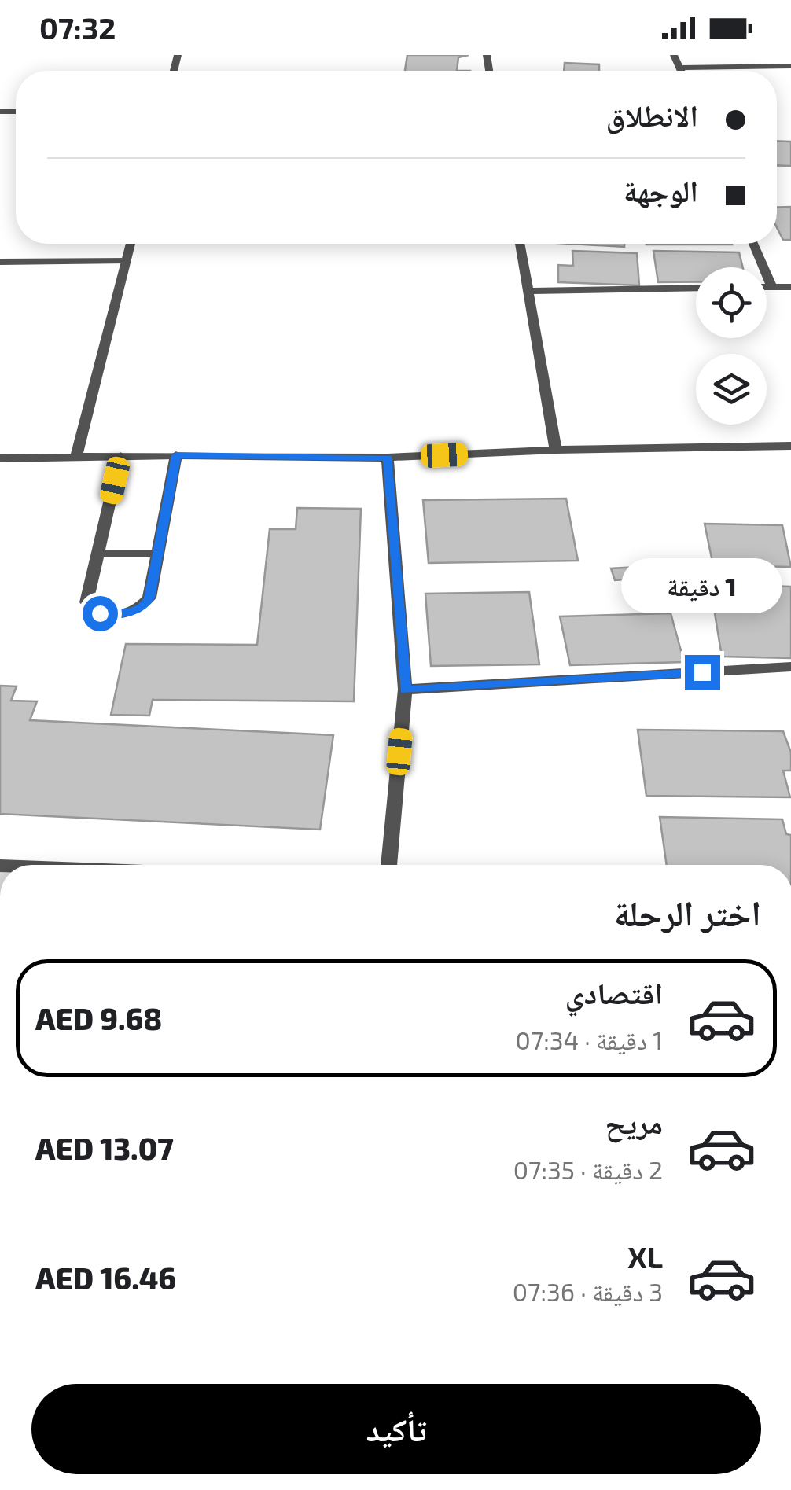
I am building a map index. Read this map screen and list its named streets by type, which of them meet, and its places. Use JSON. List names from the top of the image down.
{
  "page": {
    "status": "07:32",
    "banner": ["الانطلاق", "الوجهة"],
    "bubble": "1 دقيقة",
    "heading": "اختر الرحلة",
    "list": [
      {
        "name": "اقتصادي",
        "note": "1 دقيقة · 07:34",
        "value": "AED 9.68"
      },
      {
        "name": "مريح",
        "note": "2 دقيقة · 07:35",
        "value": "AED 13.07"
      },
      {
        "name": "XL",
        "note": "3 دقيقة · 07:36",
        "value": "AED 16.46"
      }
    ],
    "buttons": "تأكيد"
  }
}
